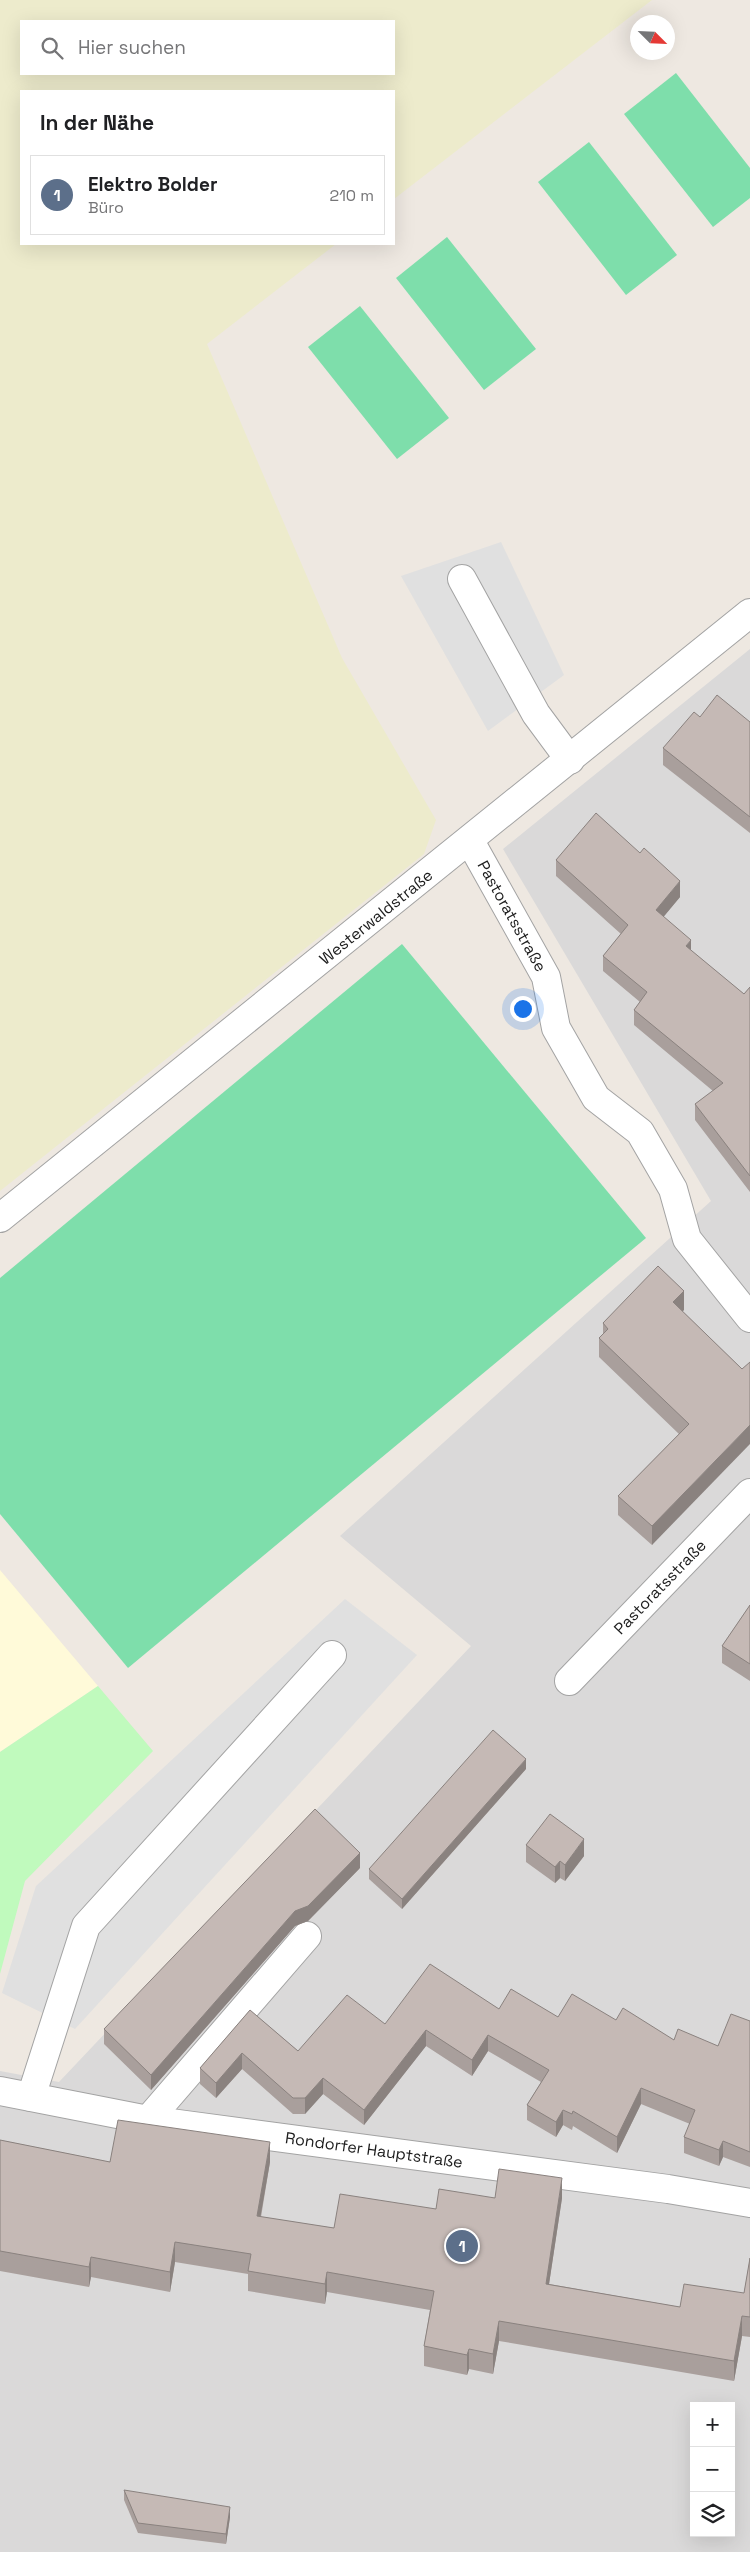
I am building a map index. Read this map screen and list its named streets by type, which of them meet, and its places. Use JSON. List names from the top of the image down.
{
  "streets": {
    "street": ["Pastoratsstraße", "Westerwaldstraße", "Rondorfer Hauptstraße"]
  },
  "crossings": [
    ["Pastoratsstraße", "Westerwaldstraße"]
  ],
  "north": "bottom right",
  "page": {
    "search": "Hier suchen",
    "heading": "In der Nähe",
    "list": [
      {
        "mark": "1",
        "name": "Elektro Bolder",
        "note": "Büro",
        "value": "210 m"
      }
    ],
    "pins": "1",
    "map_buttons": ["+", "−"]
  }
}
